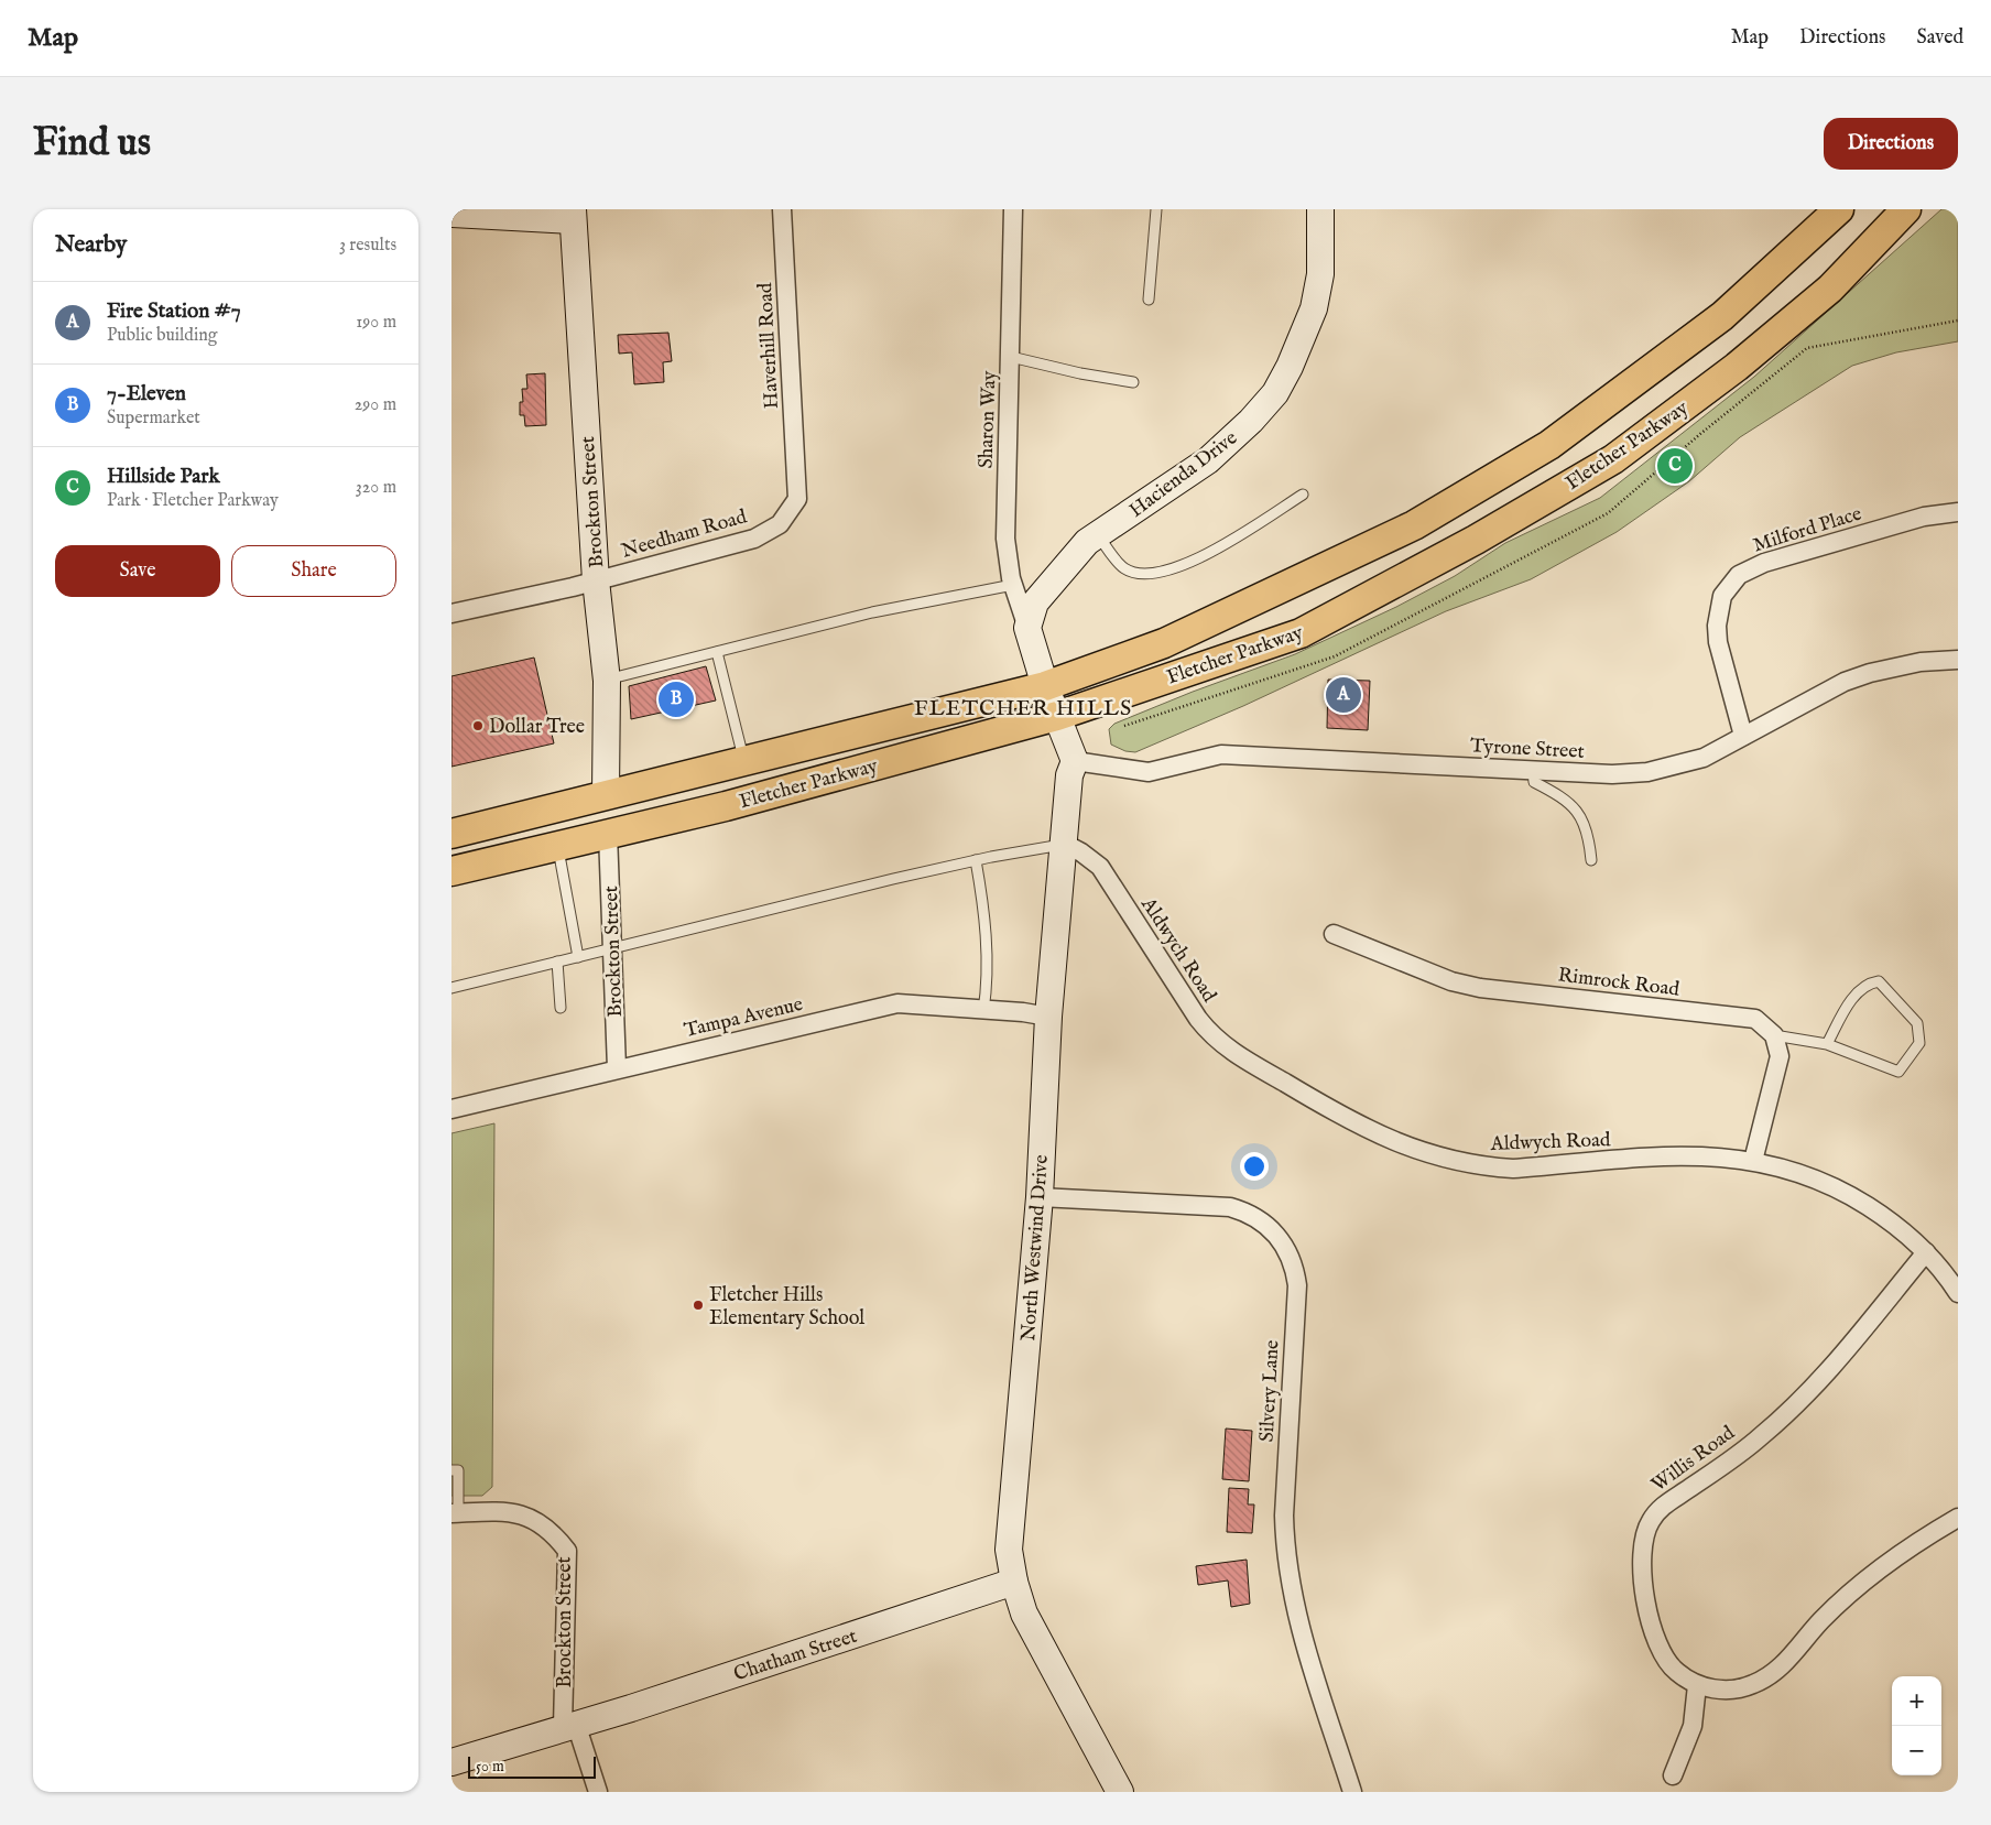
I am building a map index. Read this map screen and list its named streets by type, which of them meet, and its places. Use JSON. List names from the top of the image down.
{
  "streets": {
    "main road": ["Fletcher Parkway"],
    "street": [
      "Haverhill Road",
      "Sharon Way",
      "Hacienda Drive",
      "Brockton Street",
      "Milford Place",
      "Needham Road",
      "Tyrone Street",
      "Aldwych Road",
      "Rimrock Road",
      "Tampa Avenue",
      "North Westwind Drive",
      "Silvery Lane",
      "Willis Road",
      "Chatham Street"
    ]
  },
  "crossings": [
    ["Haverhill Road", "Needham Road"],
    ["Sharon Way", "Hacienda Drive"],
    ["Fletcher Parkway", "Brockton Street"],
    ["Brockton Street", "Needham Road"],
    ["Brockton Street", "Tampa Avenue"],
    ["Brockton Street", "Chatham Street"],
    ["Milford Place", "Tyrone Street"],
    ["Tyrone Street", "North Westwind Drive"],
    ["Aldwych Road", "North Westwind Drive"],
    ["Aldwych Road", "Willis Road"],
    ["Tampa Avenue", "North Westwind Drive"],
    ["North Westwind Drive", "Silvery Lane"],
    ["North Westwind Drive", "Chatham Street"]
  ],
  "districts": ["FLETCHER HILLS"],
  "places": ["Dollar Tree", "Fletcher Hills Elementary School"],
  "scale_bar": "50 m",
  "page": {
    "header": "Map",
    "nav": ["Map", "Directions", "Saved"],
    "buttons": [
      "Directions",
      ["Save", "Share"]
    ],
    "title": "Find us",
    "heading": ["Nearby", "3 results"],
    "list": [
      {
        "mark": "A",
        "name": "Fire Station #7",
        "note": "Public building",
        "value": "190 m"
      },
      {
        "mark": "B",
        "name": "7-Eleven",
        "note": "Supermarket",
        "value": "290 m"
      },
      {
        "mark": "C",
        "name": "Hillside Park",
        "note": "Park · Fletcher Parkway",
        "value": "320 m"
      }
    ],
    "pins": ["C", "A", "B"],
    "map_buttons": ["+", "−"],
    "scale": "50 m"
  }
}
